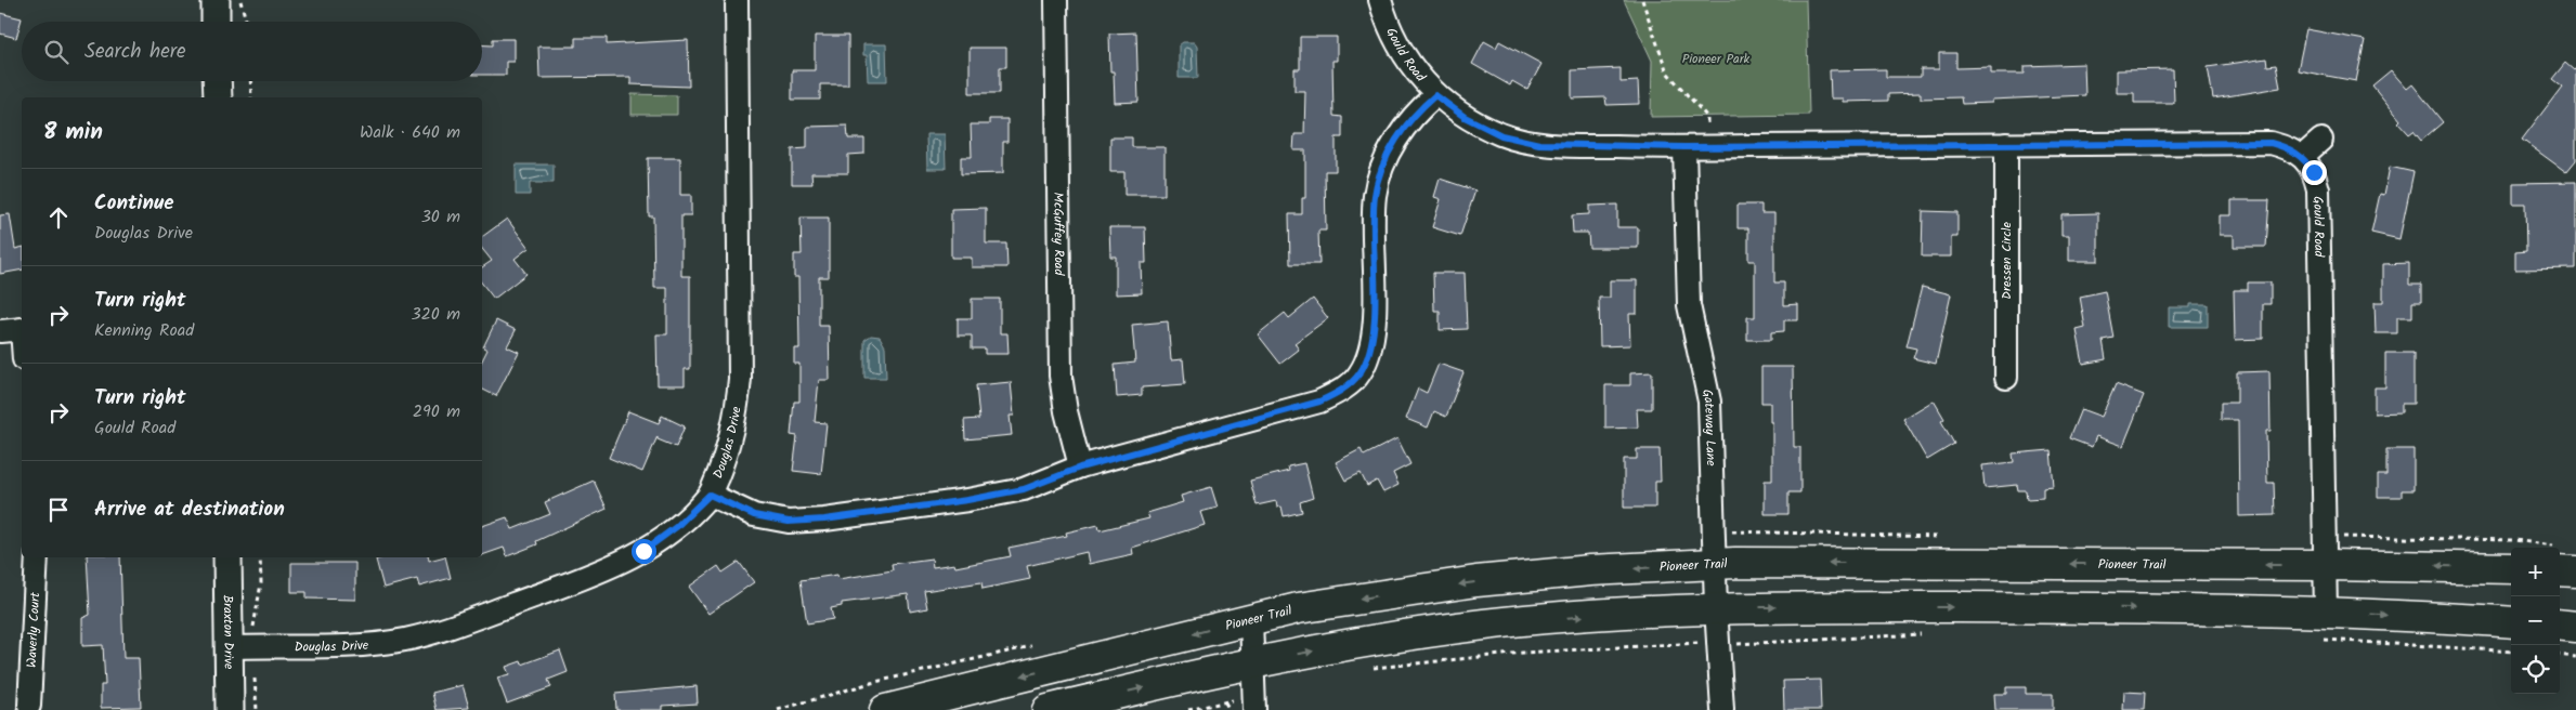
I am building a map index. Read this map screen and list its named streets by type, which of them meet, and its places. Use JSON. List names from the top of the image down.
{
  "streets": {
    "main road": ["Pioneer Trail"],
    "street": [
      "Gould Road",
      "McGuffey Road",
      "Dressen Circle",
      "Gateway Lane",
      "Douglas Drive",
      "Waverly Court",
      "Braxton Drive"
    ]
  },
  "crossings": [
    ["Gould Road", "Dressen Circle"],
    ["Gould Road", "Gateway Lane"],
    ["Gould Road", "Pioneer Trail"],
    ["Gateway Lane", "Pioneer Trail"],
    ["Douglas Drive", "Braxton Drive"]
  ],
  "parks": ["Pioneer Park"],
  "page": {
    "search": "Search here",
    "heading": ["8 min", "Walk · 640 m"],
    "list": [
      ["Continue", "Douglas Drive", "30 m"],
      ["Turn right", "Kenning Road", "320 m"],
      ["Turn right", "Gould Road", "290 m"],
      "Arrive at destination"
    ],
    "map_buttons": ["+", "−"]
  }
}
